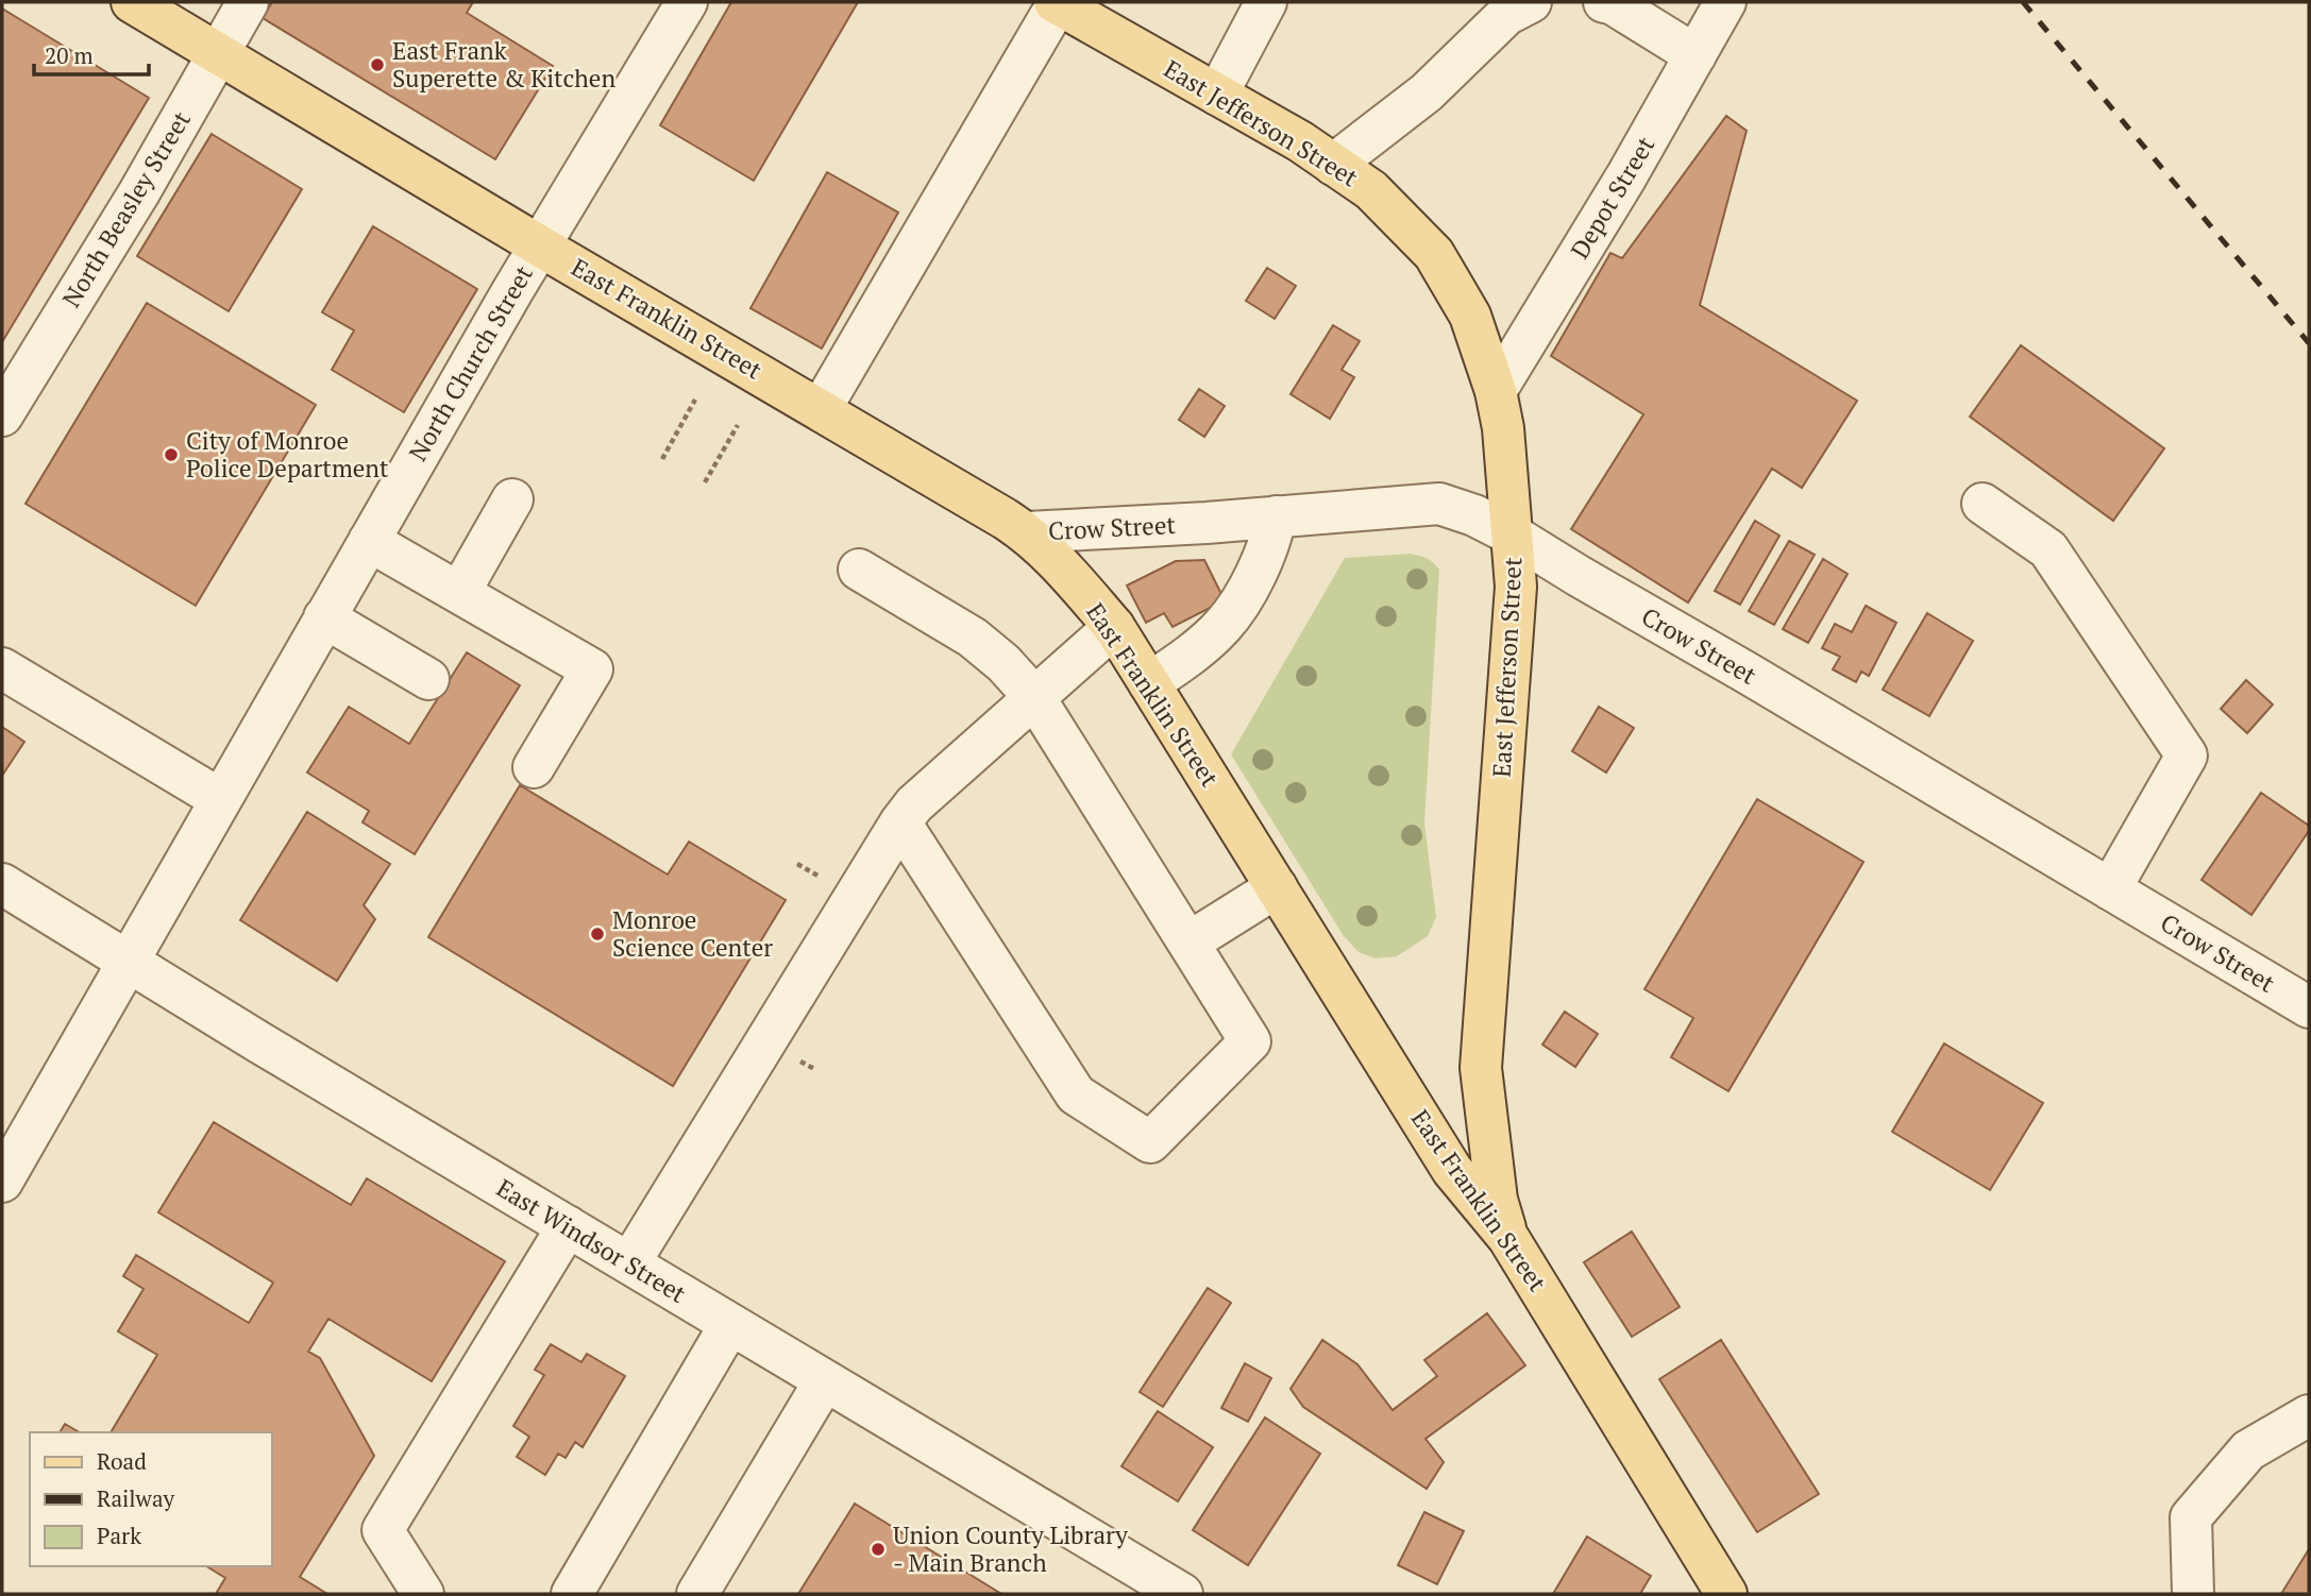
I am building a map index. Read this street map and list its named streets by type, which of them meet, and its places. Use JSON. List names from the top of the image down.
{
  "streets": {
    "main road": ["East Jefferson Street", "East Franklin Street"],
    "street": [
      "Depot Street",
      "North Beasley Street",
      "North Church Street",
      "Crow Street",
      "East Windsor Street"
    ]
  },
  "crossings": [
    ["East Jefferson Street", "Depot Street"],
    ["East Jefferson Street", "East Franklin Street"],
    ["East Jefferson Street", "Crow Street"],
    ["North Beasley Street", "East Franklin Street"],
    ["East Franklin Street", "North Church Street"],
    ["East Franklin Street", "Crow Street"],
    ["North Church Street", "East Windsor Street"]
  ],
  "places": [
    "East Frank Superette & Kitchen",
    "City of Monroe Police Department",
    "Monroe Science Center",
    "Union County Library - Main Branch"
  ],
  "legend": ["Road", "Railway", "Park"],
  "scale_bar": "20 m"
}
